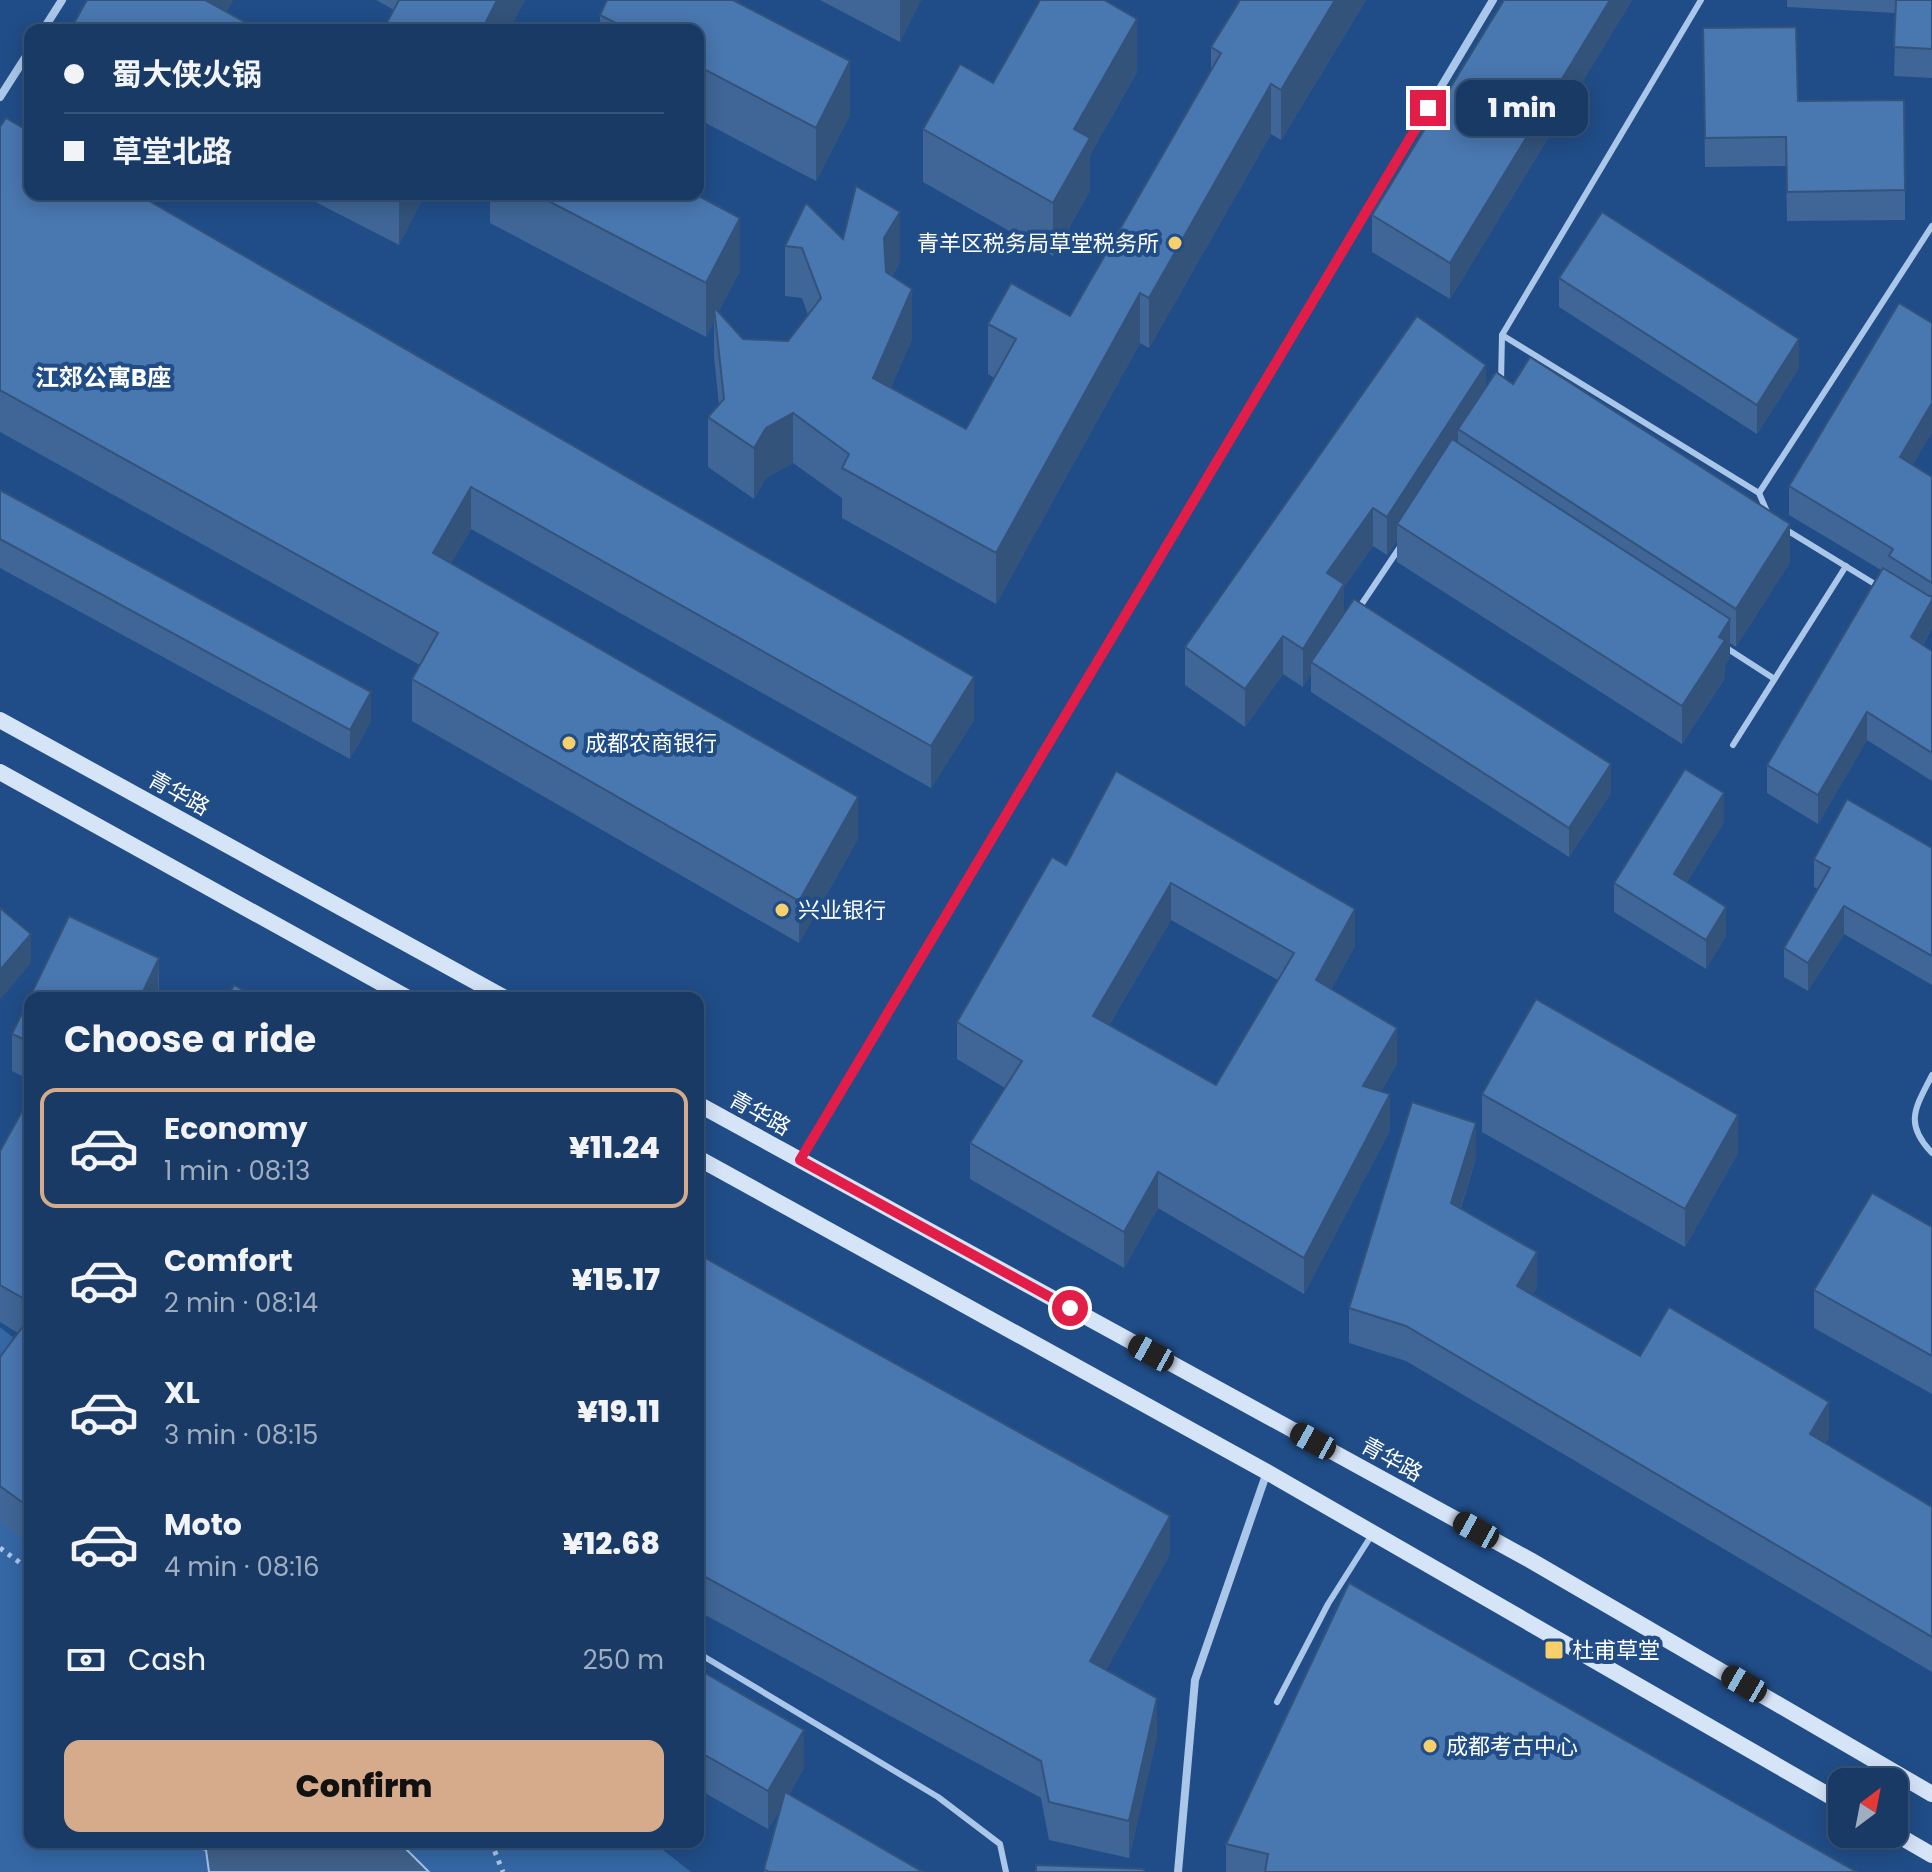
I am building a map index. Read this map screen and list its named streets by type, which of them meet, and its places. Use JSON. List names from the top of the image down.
{
  "streets": {
    "main road": ["青华路"]
  },
  "districts": ["江郊公寓B座"],
  "places": {
    "other": [
      "青羊区税务局草堂税务所",
      "成都农商银行",
      "兴业银行",
      "成都考古中心"
    ],
    "transit": ["杜甫草堂"]
  },
  "north": "top right",
  "page": {
    "banner": ["蜀大侠火锅", "草堂北路"],
    "bubble": "1 min",
    "heading": "Choose a ride",
    "list": [
      {
        "name": "Economy",
        "note": "1 min · 08:13",
        "value": "¥11.24"
      },
      {
        "name": "Comfort",
        "note": "2 min · 08:14",
        "value": "¥15.17"
      },
      {
        "name": "XL",
        "note": "3 min · 08:15",
        "value": "¥19.11"
      },
      {
        "name": "Moto",
        "note": "4 min · 08:16",
        "value": "¥12.68"
      }
    ],
    "pay": ["Cash", "250 m"],
    "buttons": "Confirm"
  }
}
